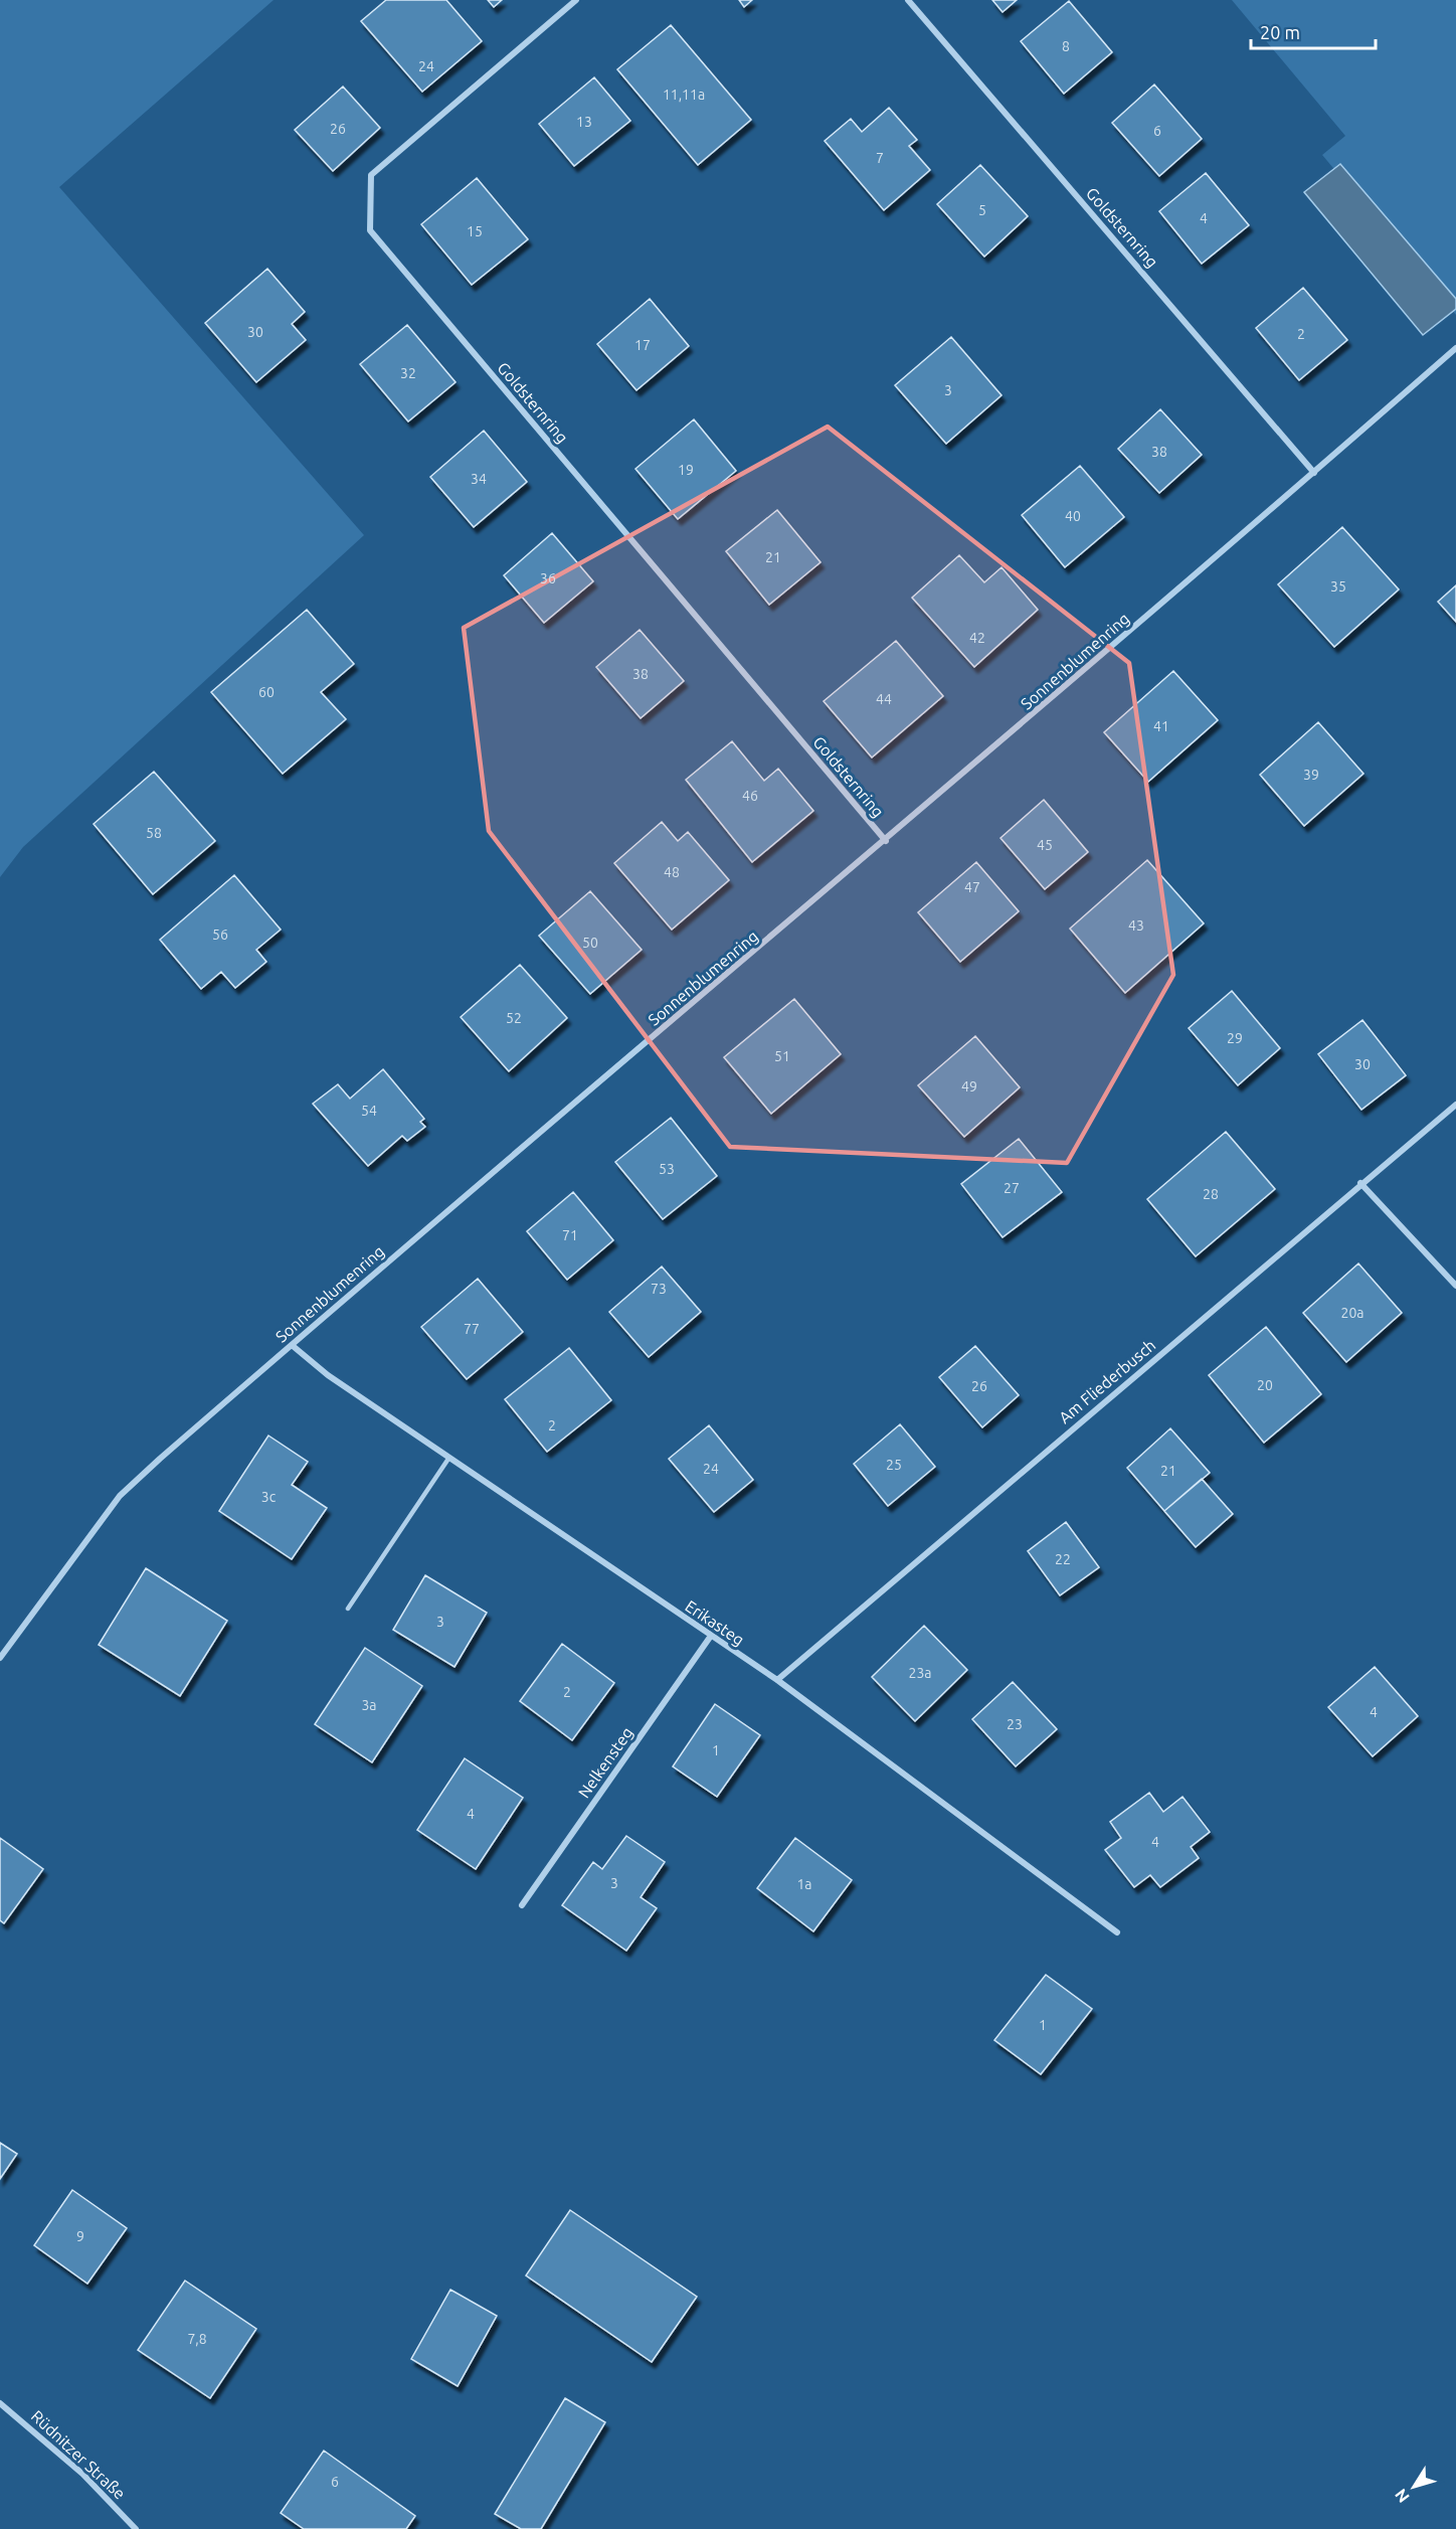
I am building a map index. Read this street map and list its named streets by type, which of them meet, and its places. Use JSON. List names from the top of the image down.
{
  "streets": {
    "street": [
      "Goldsternring",
      "Sonnenblumenring",
      "Am Fliederbusch",
      "Erikasteg",
      "Nelkensteg",
      "Rüdnitzer Straße"
    ]
  },
  "crossings": [
    ["Goldsternring", "Sonnenblumenring"],
    ["Sonnenblumenring", "Erikasteg"],
    ["Am Fliederbusch", "Erikasteg"],
    ["Erikasteg", "Nelkensteg"]
  ],
  "house_numbers": [
    "8",
    "24",
    "11,11a",
    "13",
    "26",
    "6",
    "7",
    "5",
    "4",
    "15",
    "30",
    "2",
    "17",
    "32",
    "3",
    "38",
    "19",
    "34",
    "40",
    "21",
    "36",
    "35",
    "42",
    "38",
    "60",
    "44",
    "41",
    "39",
    "46",
    "58",
    "45",
    "48",
    "47",
    "43",
    "56",
    "50",
    "52",
    "29",
    "51",
    "30",
    "49",
    "54",
    "53",
    "27",
    "28",
    "71",
    "73",
    "20a",
    "77",
    "20",
    "26",
    "2",
    "25",
    "24",
    "21",
    "3c",
    "22",
    "3",
    "23a",
    "2",
    "3a",
    "4",
    "23",
    "1",
    "4",
    "4",
    "3",
    "1a",
    "1",
    "9",
    "7,8",
    "6"
  ],
  "scale_bar": "20 m",
  "north": "bottom left"
}
